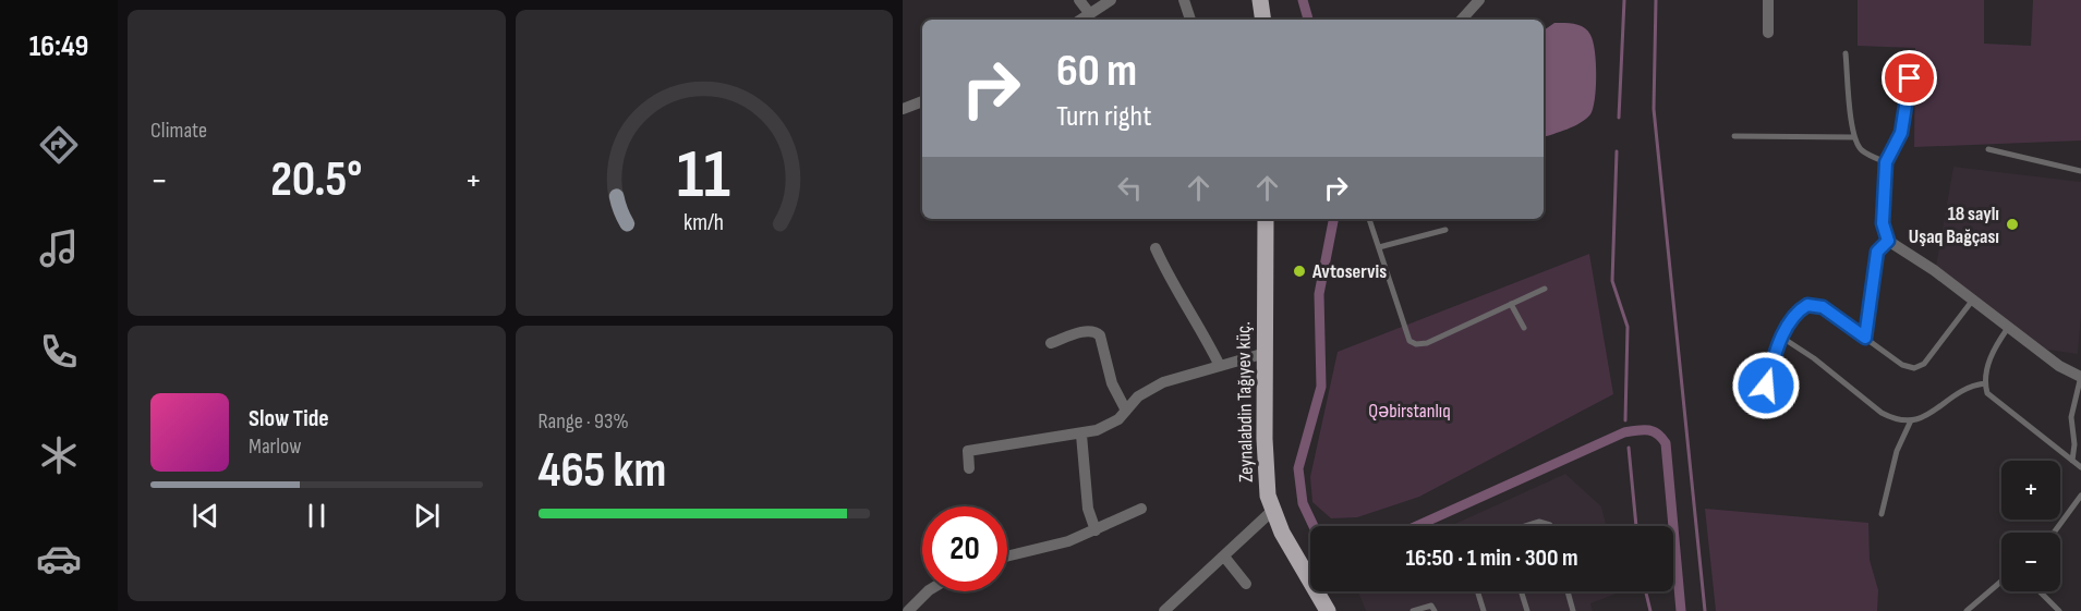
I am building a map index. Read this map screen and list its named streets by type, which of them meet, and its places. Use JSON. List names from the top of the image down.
{
  "streets": {
    "main road": ["Zeynalabdin Tağıyev küç."]
  },
  "parks": ["Qəbirstanlıq"],
  "places": ["18 saylı Uşaq Bağçası", "Avtoservis"],
  "page": {
    "tabs": "16:49",
    "tile": [
      "Climate",
      ["Range · 93%", "465 km"]
    ],
    "turn": ["60 m", "Turn right"],
    "heat": ["−", "20.5°", "+"],
    "song": ["Slow Tide", "Marlow"],
    "map_buttons": ["+", "−"],
    "limit": "20",
    "trip": "16:50 · 1 min · 300 m",
    "gauge": ["11", "km/h"]
  }
}
